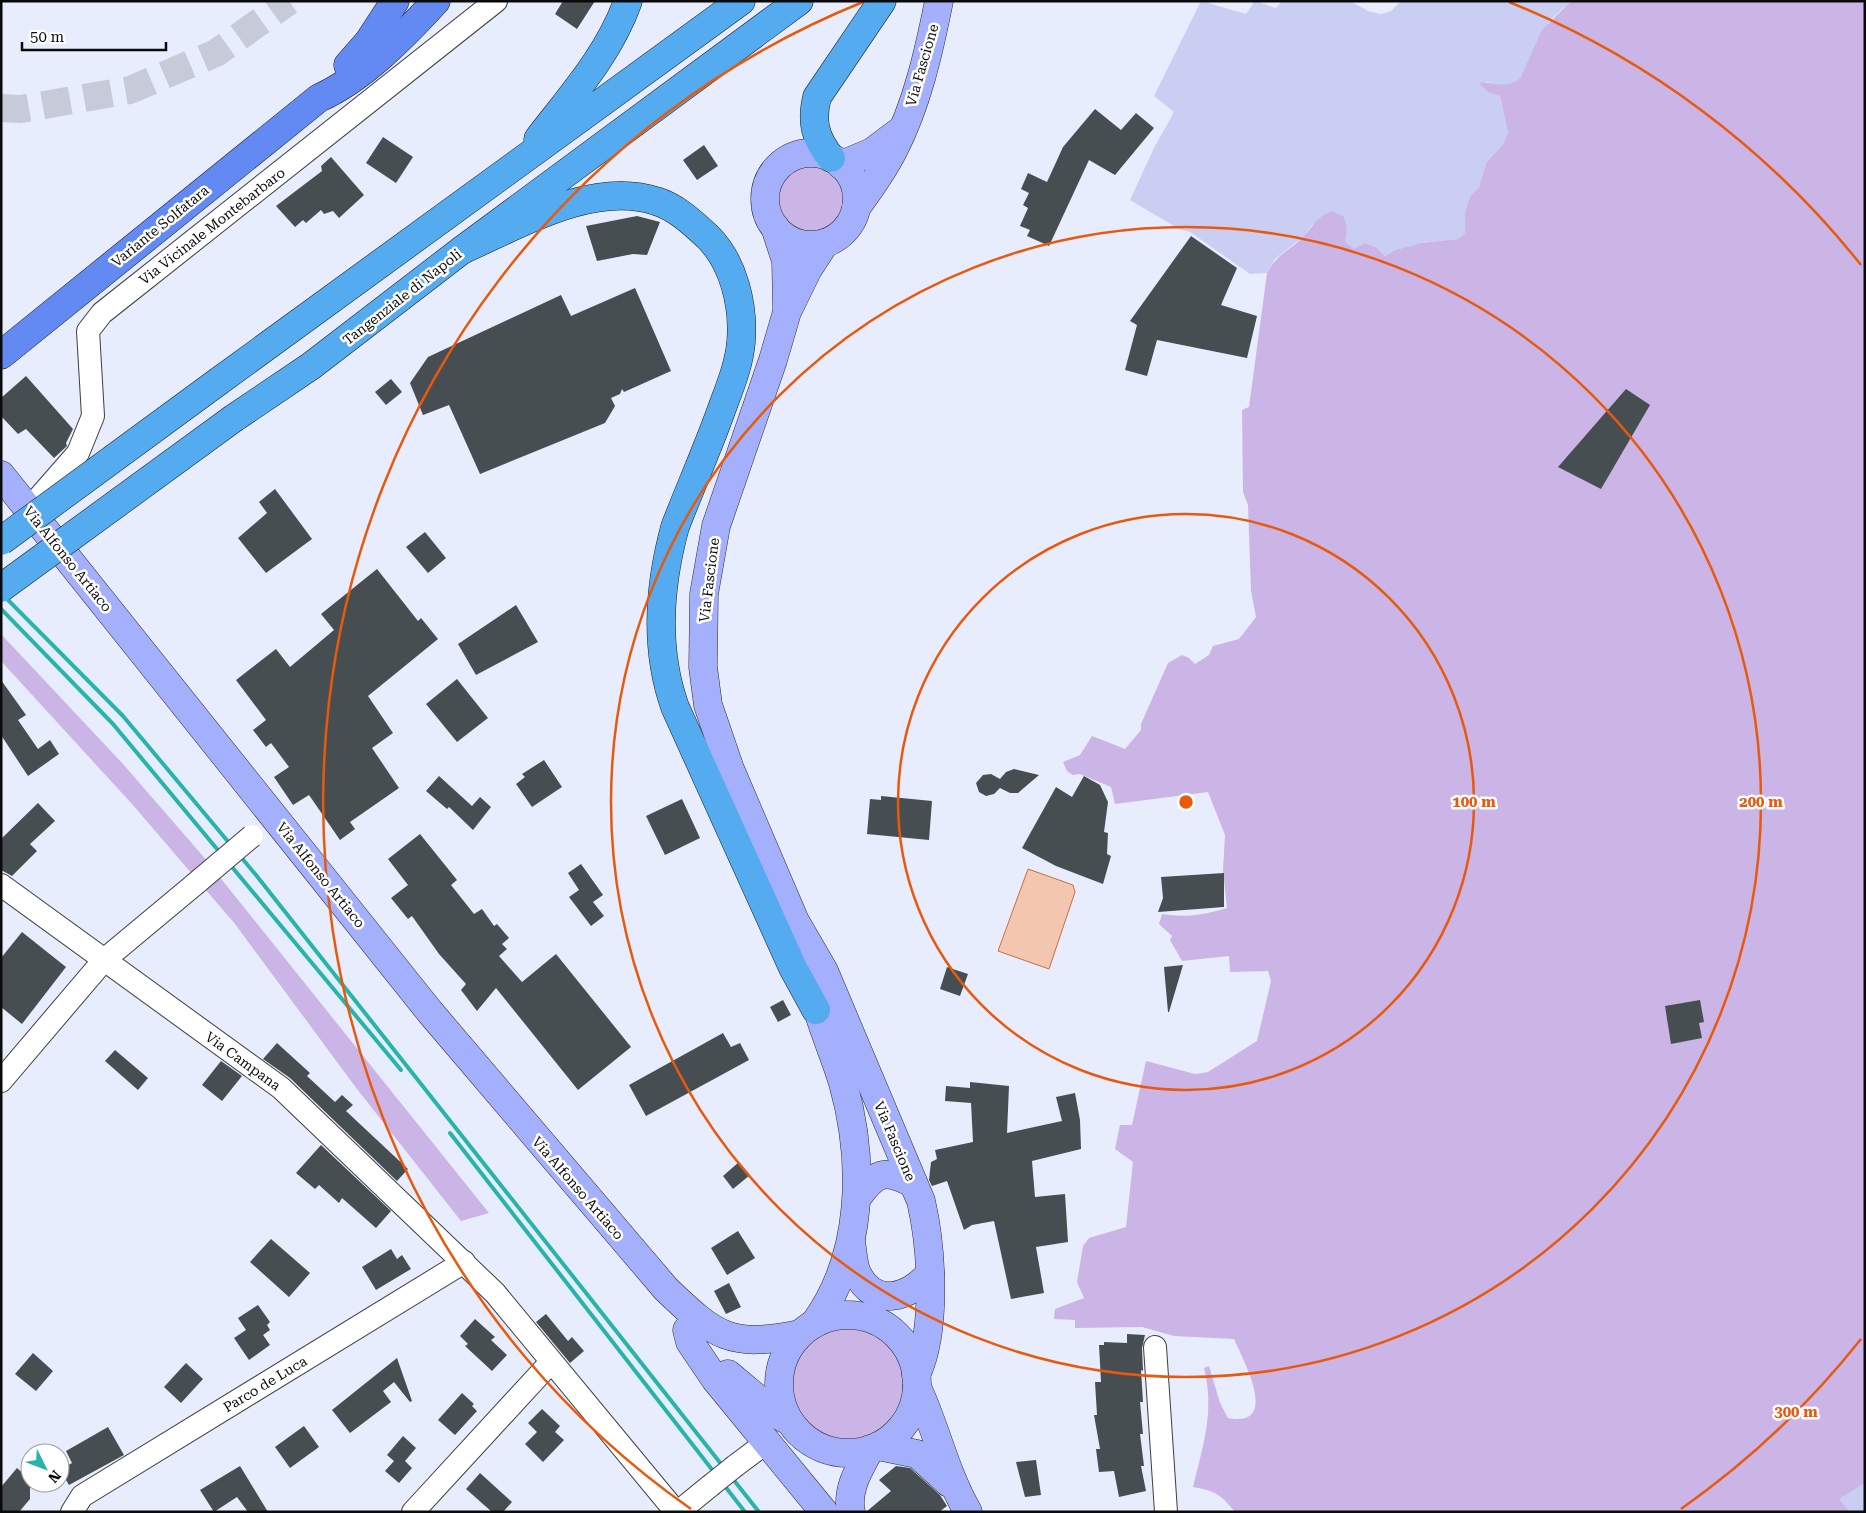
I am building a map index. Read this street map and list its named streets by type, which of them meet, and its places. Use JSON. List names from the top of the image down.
{
  "streets": {
    "highway": ["Tangenziale di Napoli"],
    "main road": ["Via Fascione", "Variante Solfatara", "Via Alfonso Artiaco"],
    "street": ["Via Vicinale Montebarbaro", "Via Campana", "Parco de Luca"]
  },
  "crossings": [
    ["Via Vicinale Montebarbaro", "Via Alfonso Artiaco"],
    ["Via Campana", "Parco de Luca"]
  ],
  "scale_bar": "50 m",
  "north": "bottom right",
  "rings": ["100 m", "200 m", "300 m"]
}
